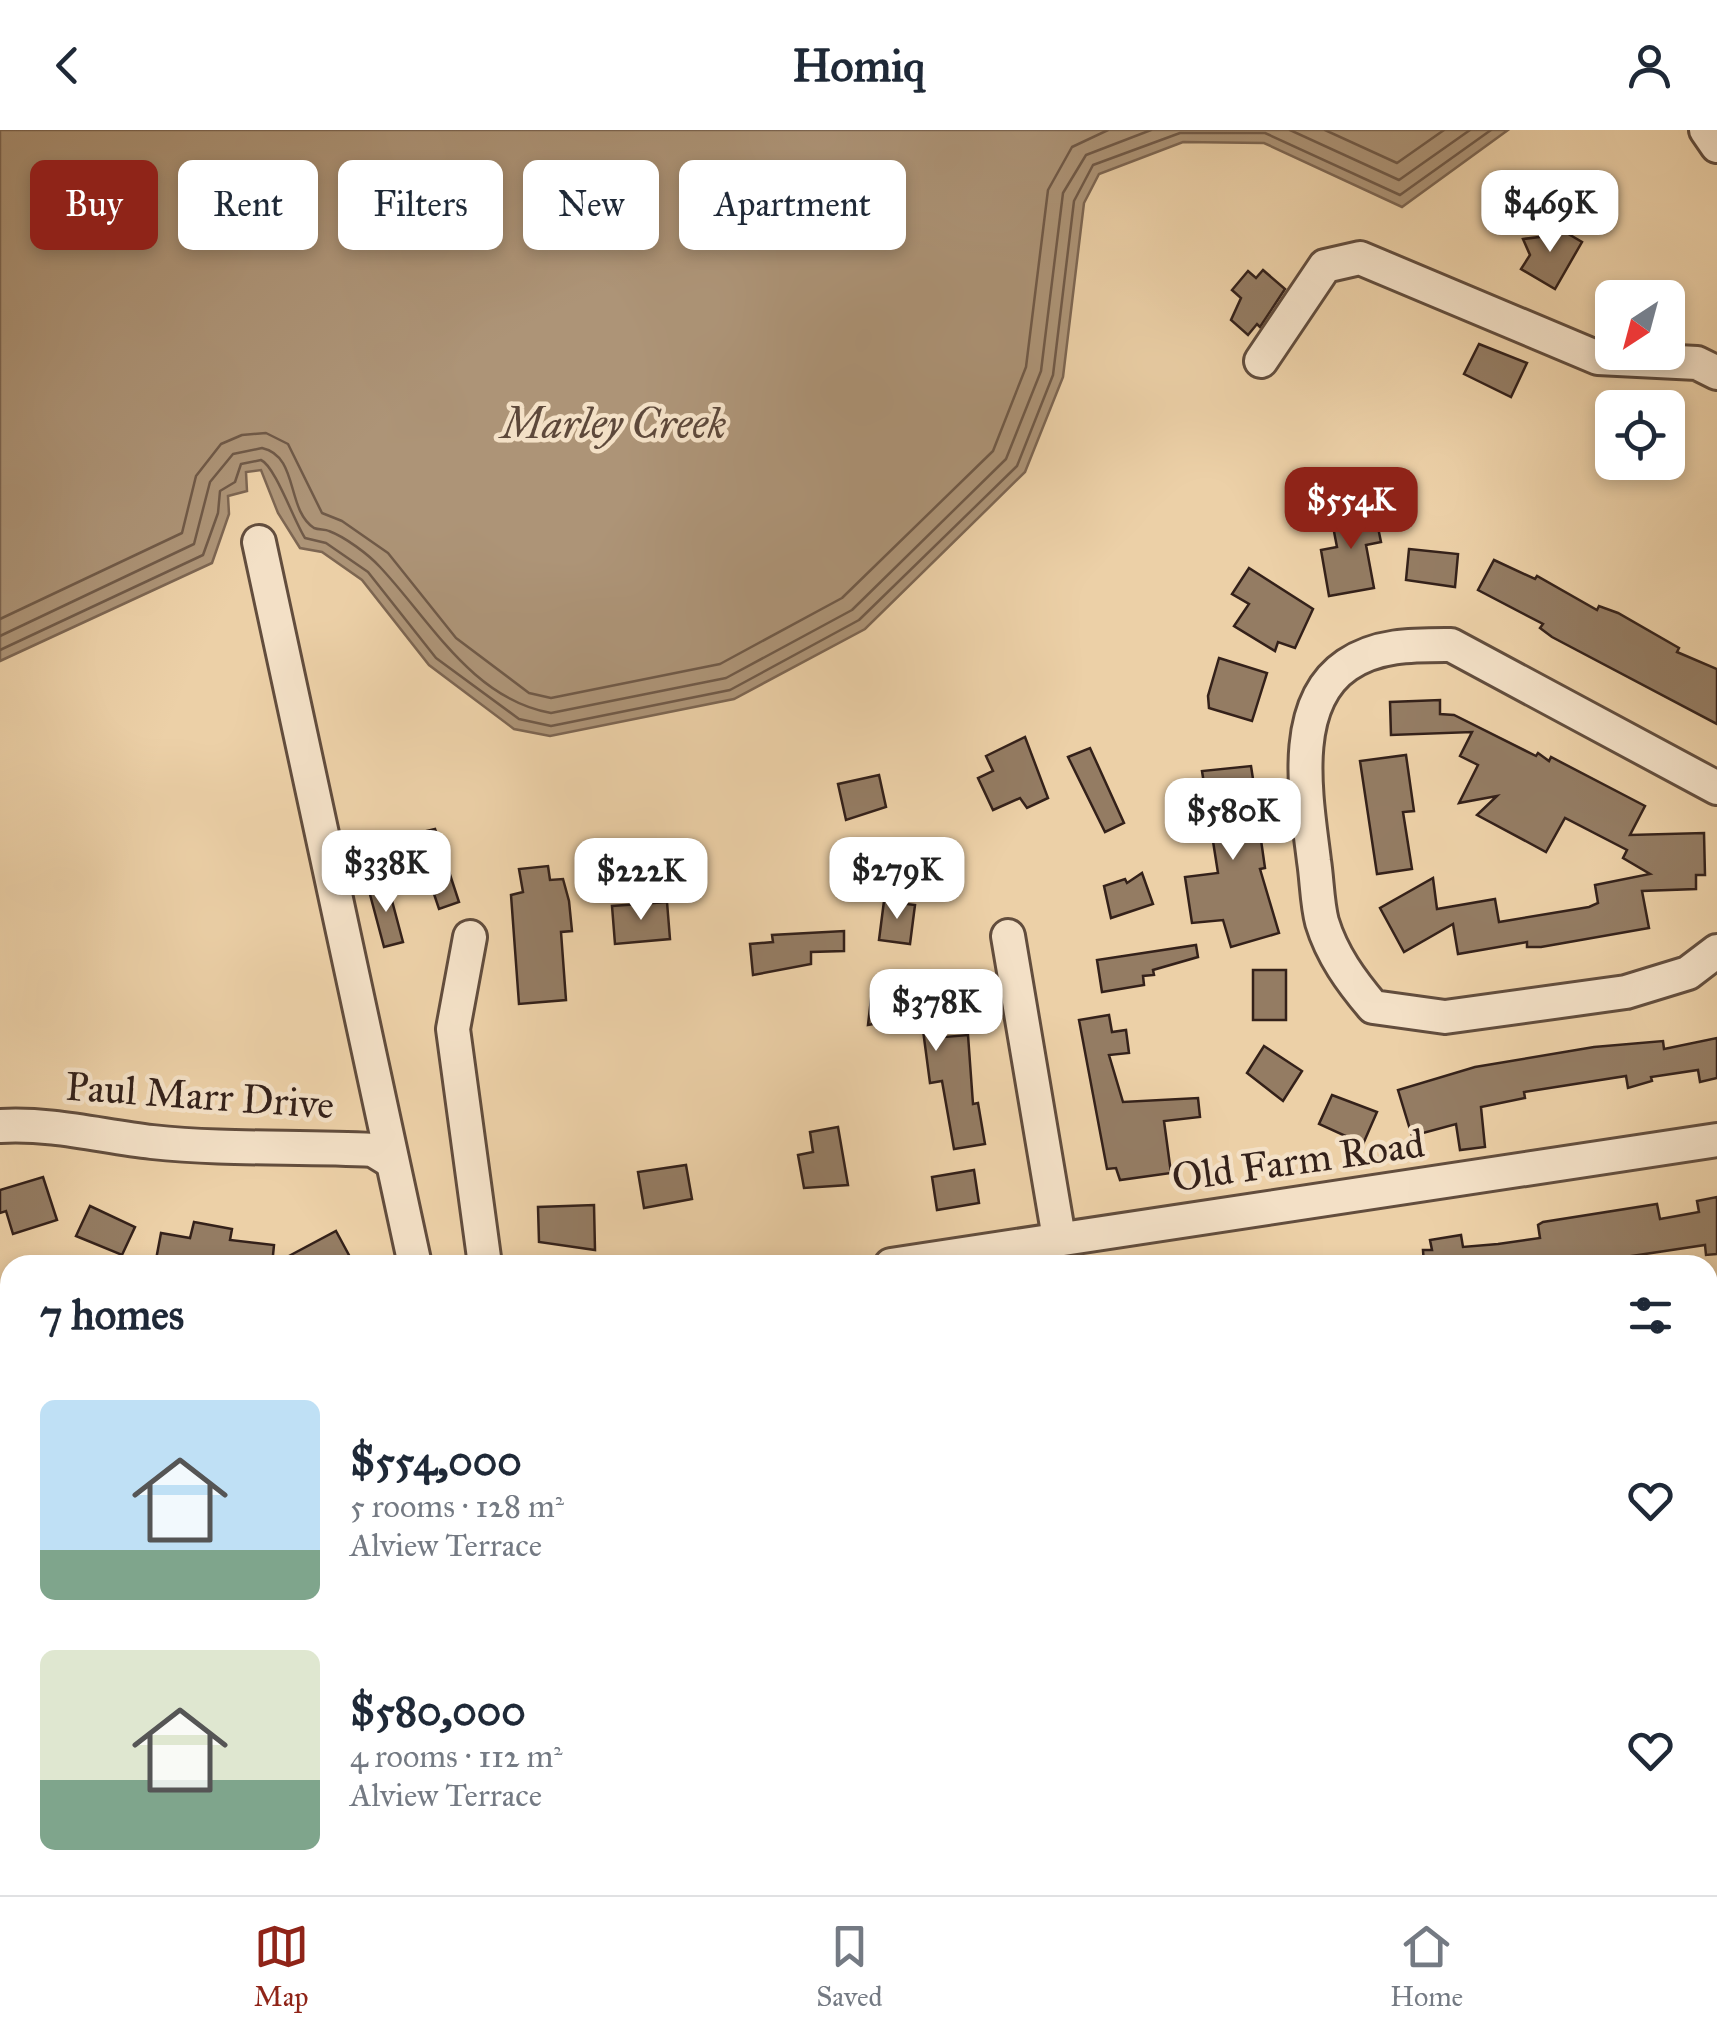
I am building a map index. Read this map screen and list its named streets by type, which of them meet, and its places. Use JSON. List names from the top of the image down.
{
  "streets": {
    "street": ["Paul Marr Drive", "Old Farm Road"]
  },
  "water": ["Marley Creek"],
  "north": "bottom left",
  "page": {
    "header": "Homiq",
    "chip": [
      "Buy",
      "Rent",
      "Filters",
      "New",
      "Apartment"
    ],
    "price": [
      "$469K",
      "$554K",
      "$580K",
      "$338K",
      "$279K",
      "$222K",
      "$378K"
    ],
    "heading": "7 homes",
    "list": [
      {
        "name": "$554,000",
        "note": "5 rooms · 128 m² · Alview Terrace"
      },
      {
        "name": "$580,000",
        "note": "4 rooms · 112 m² · Alview Terrace"
      }
    ],
    "tabs": ["Map", "Saved", "Home"]
  }
}
